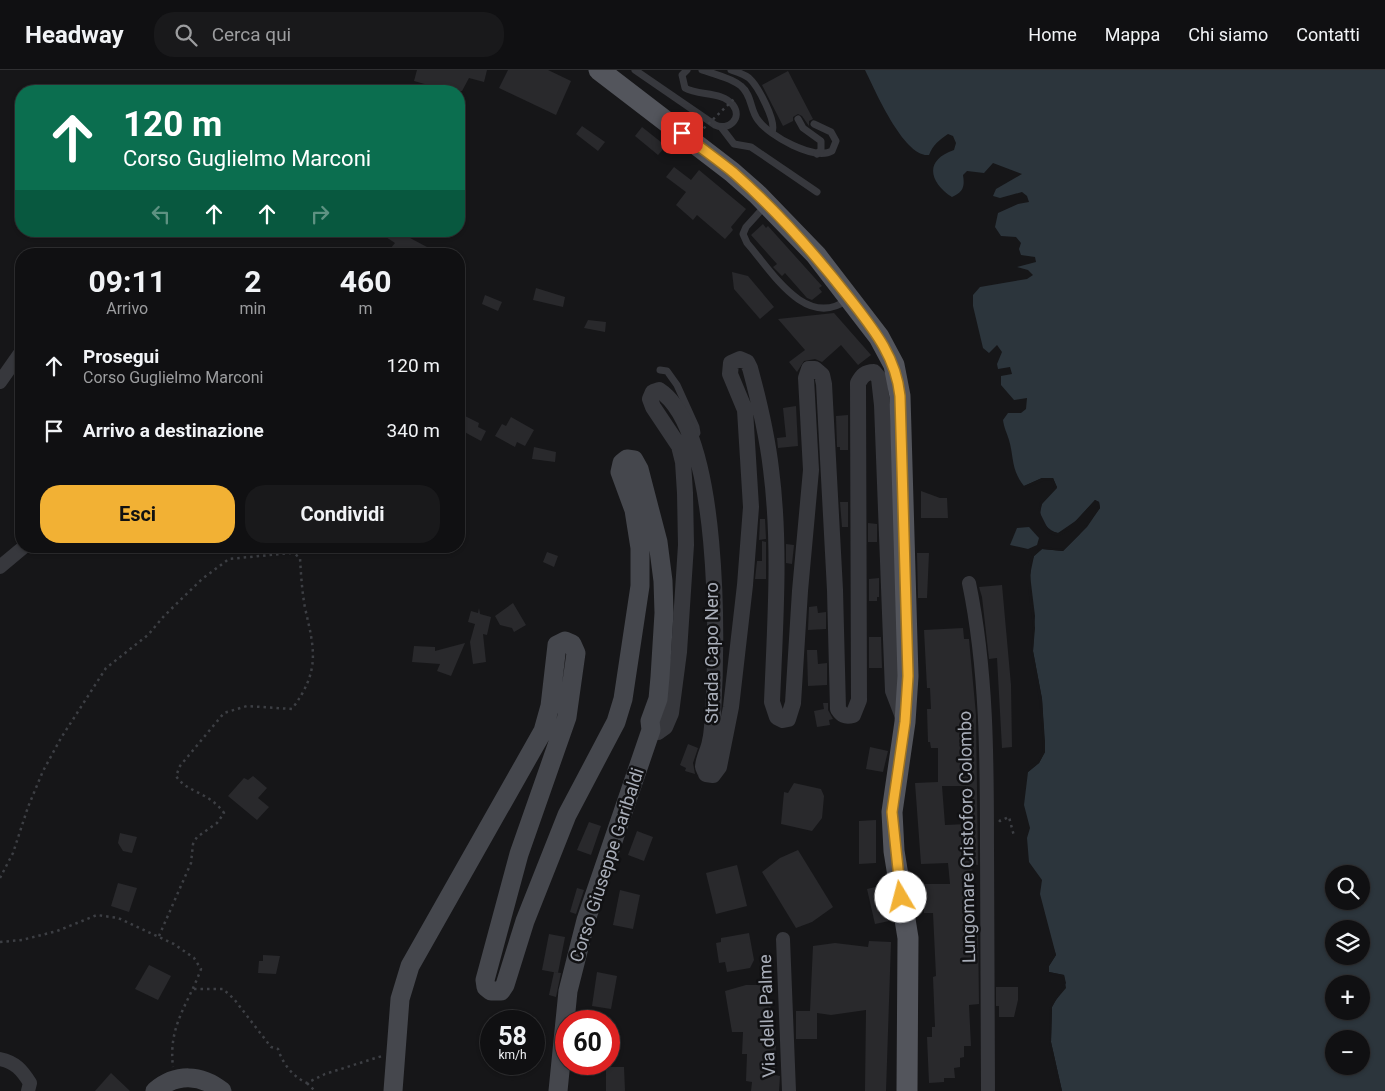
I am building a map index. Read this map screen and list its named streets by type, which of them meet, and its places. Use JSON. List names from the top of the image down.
{
  "streets": {
    "main road": ["Corso Giuseppe Garibaldi"],
    "street": ["Strada Capo Nero", "Lungomare Cristoforo Colombo", "Via delle Palme"]
  },
  "crossings": [
    ["Strada Capo Nero", "Corso Giuseppe Garibaldi"]
  ],
  "page": {
    "header": "Headway",
    "search": "Cerca qui",
    "nav": [
      "Home",
      "Mappa",
      "Chi siamo",
      "Contatti"
    ],
    "turn": ["120 m", "Corso Guglielmo Marconi"],
    "eta": [
      "09:11",
      "Arrivo",
      "2",
      "min",
      "460",
      "m"
    ],
    "list": [
      {
        "name": "Prosegui",
        "note": "Corso Guglielmo Marconi",
        "value": "120 m"
      },
      {
        "name": "Arrivo a destinazione",
        "value": "340 m"
      }
    ],
    "buttons": ["Esci", "Condividi"],
    "map_buttons": ["+", "−"],
    "speed": "58 km/h",
    "limit": "60"
  }
}
